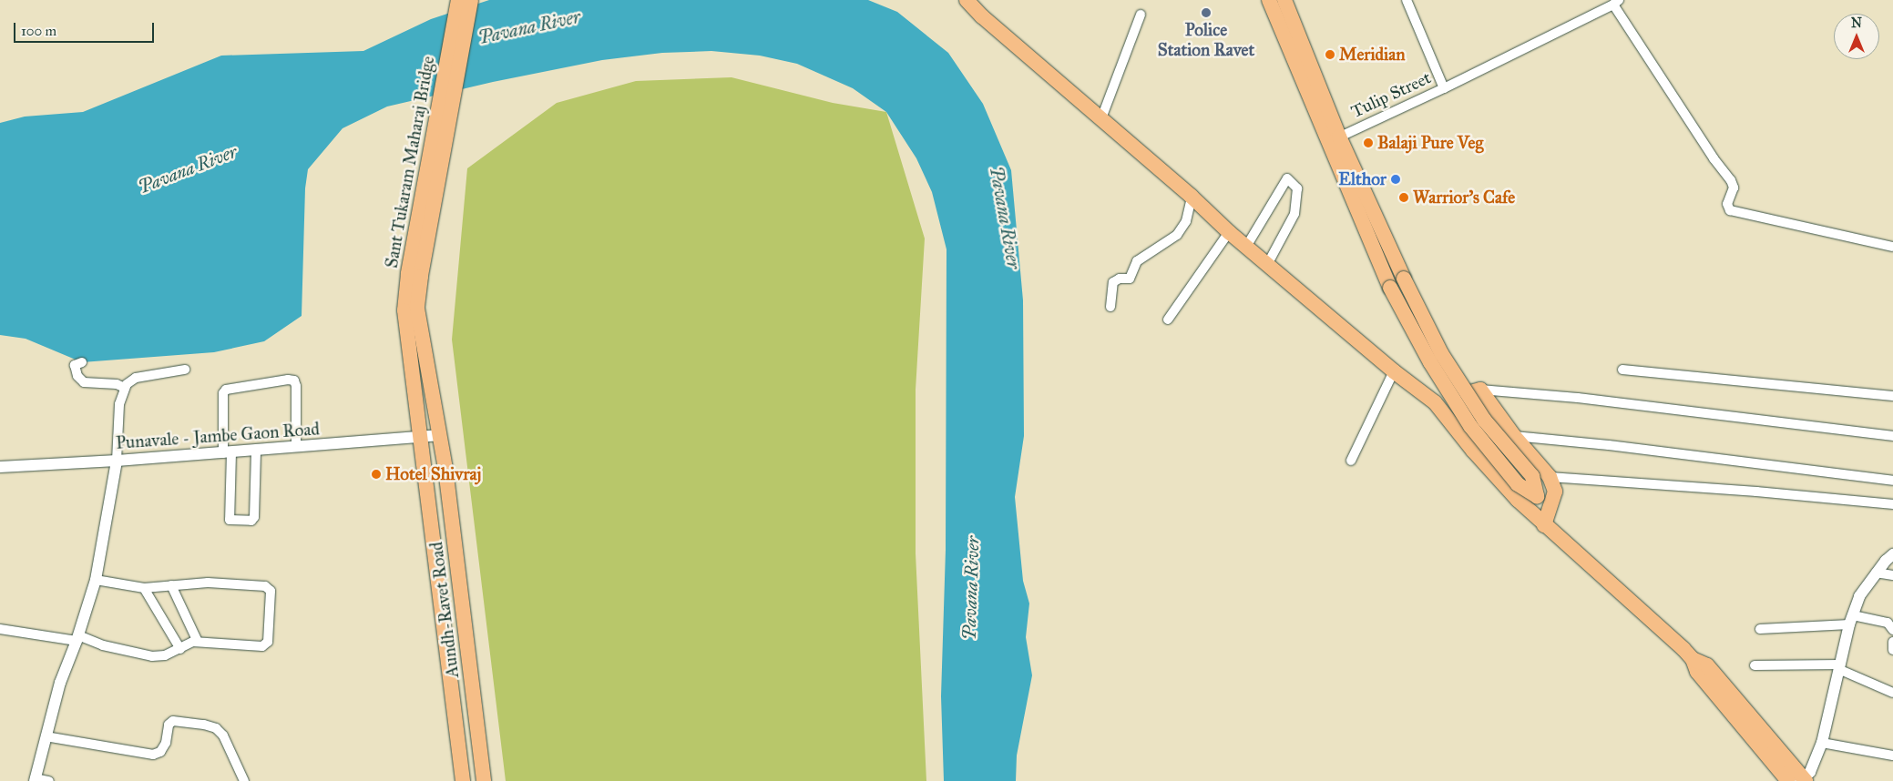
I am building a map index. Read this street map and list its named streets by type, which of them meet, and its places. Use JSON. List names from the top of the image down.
{
  "streets": {
    "main road": ["Sant Tukaram Maharaj Bridge", "Aundh-Ravet Road"],
    "street": ["Tulip Street", "Punavale - Jambe Gaon Road"]
  },
  "crossings": [
    ["Sant Tukaram Maharaj Bridge", "Aundh-Ravet Road"],
    ["Punavale - Jambe Gaon Road", "Aundh-Ravet Road"]
  ],
  "water": ["Pavana River"],
  "places": [
    "Police Station Ravet",
    "Meridian",
    "Balaji Pure Veg",
    "Elthor",
    "Warrior’s Cafe",
    "Hotel Shivraj"
  ],
  "scale_bar": "100 m",
  "north": "top"
}
